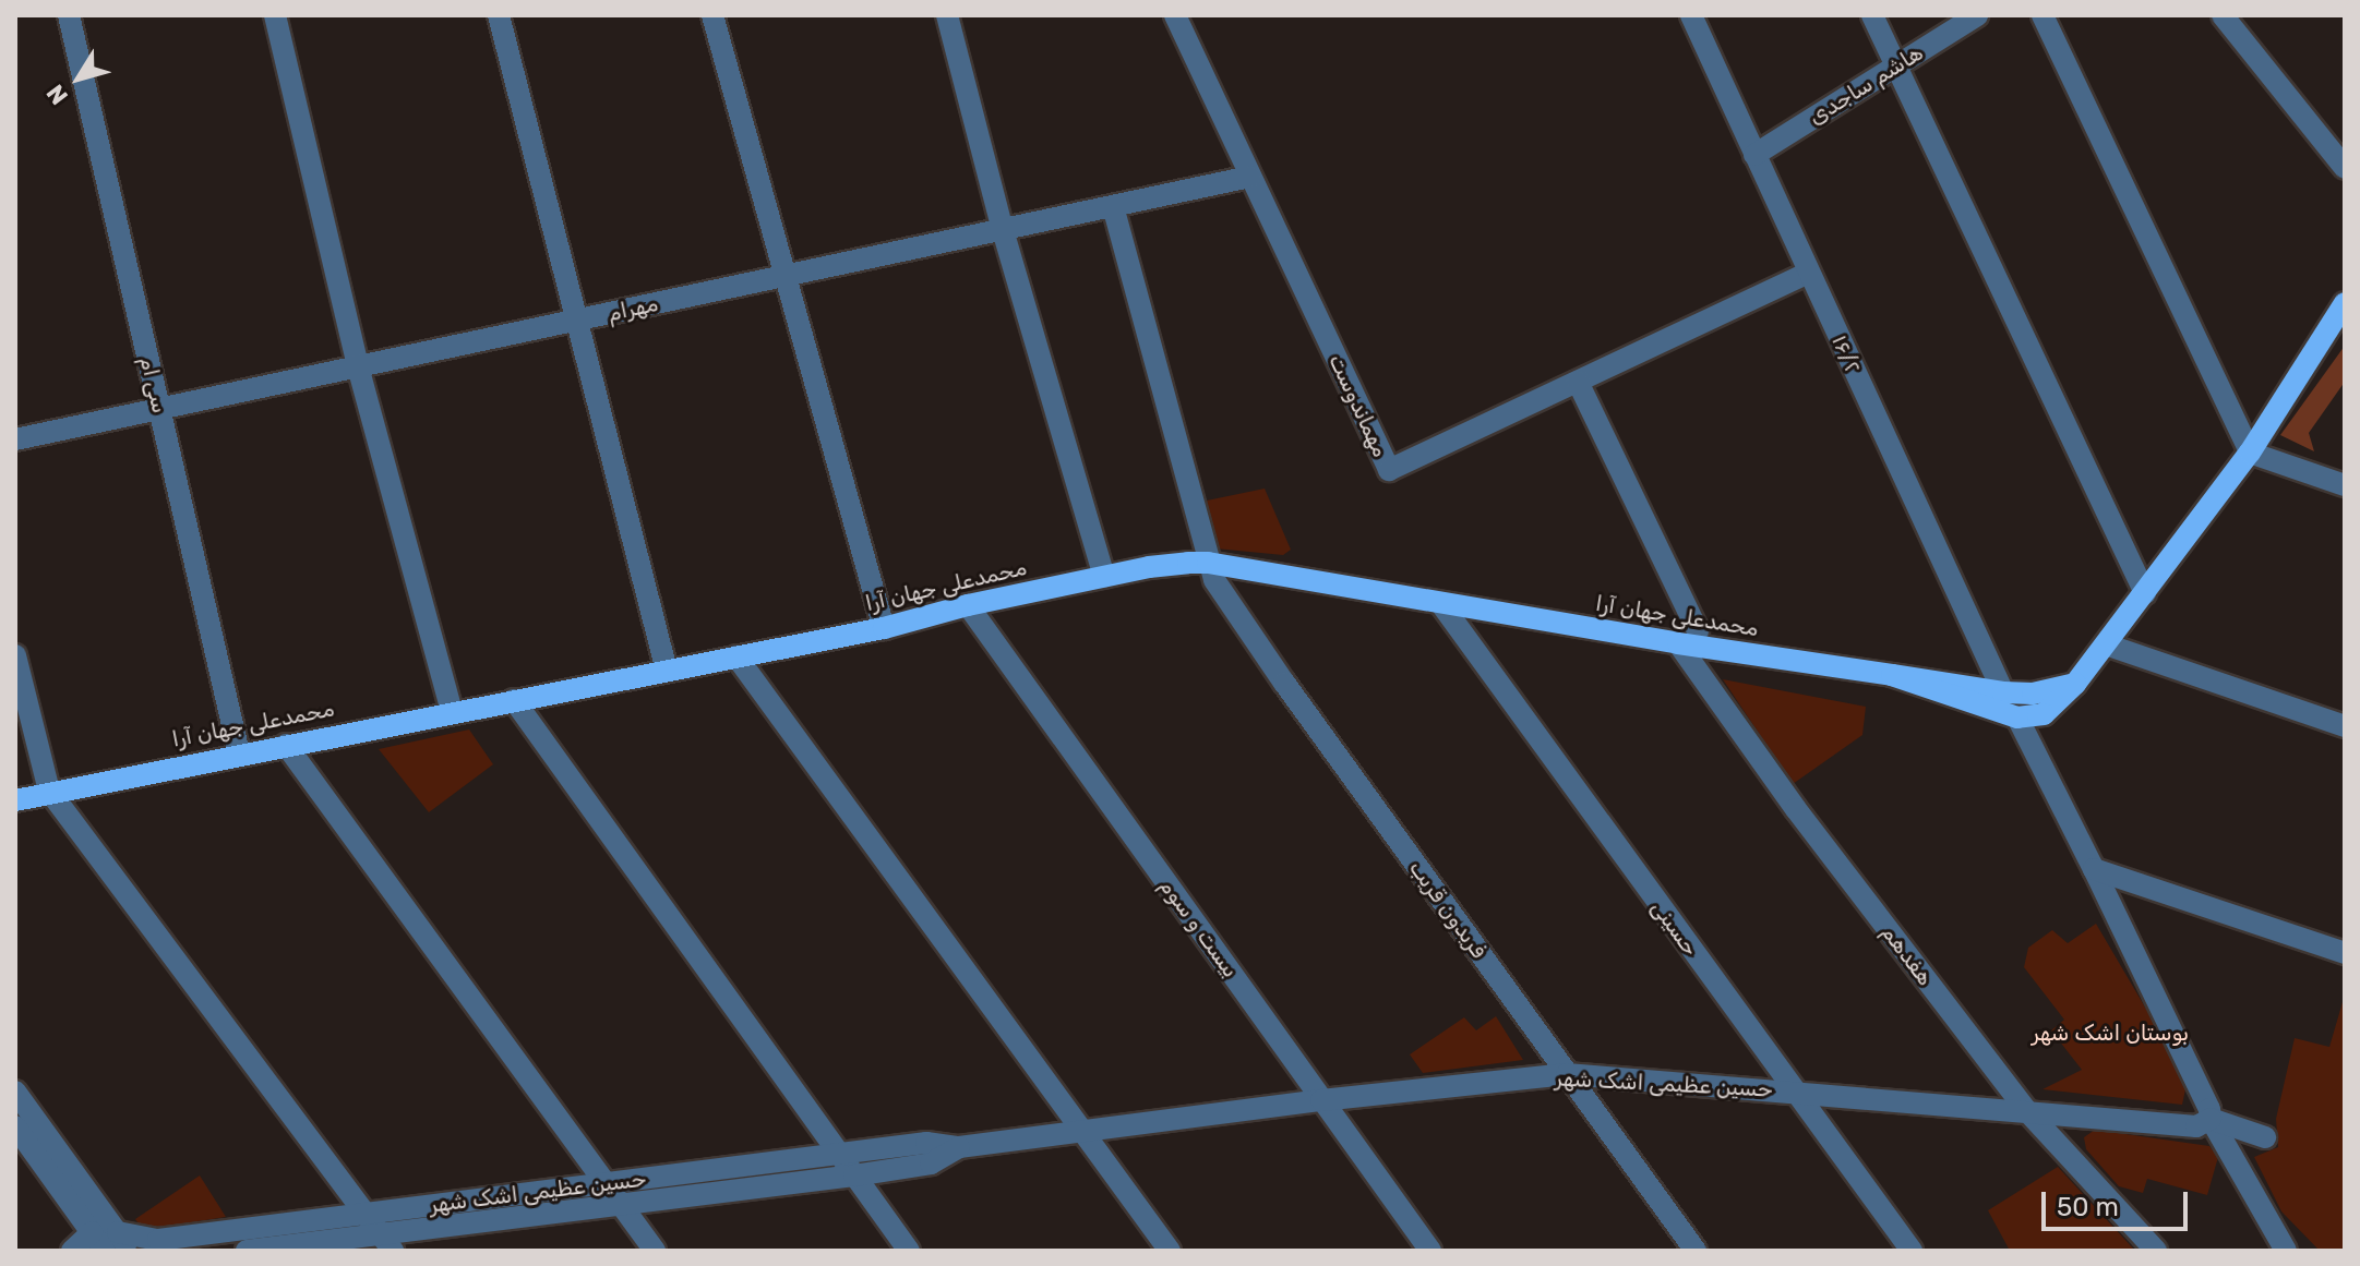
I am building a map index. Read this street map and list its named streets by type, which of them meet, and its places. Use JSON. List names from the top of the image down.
{
  "streets": {
    "main road": ["محمدعلی جهان آرا"],
    "street": [
      "هاشم ساجدی",
      "مهرام",
      "۱۶/۲",
      "سی ام",
      "مهماندوست",
      "فریدون قریب",
      "بیست و سوم",
      "حسینی",
      "هفدهم",
      "حسین عظیمی اشک شهر"
    ]
  },
  "crossings": [
    ["هاشم ساجدی", "۱۶/۲"],
    ["مهرام", "سی ام"],
    ["مهرام", "مهماندوست"],
    ["مهرام", "فریدون قریب"],
    ["۱۶/۲", "مهماندوست"],
    ["سی ام", "محمدعلی جهان آرا"],
    ["مهماندوست", "هفدهم"],
    ["محمدعلی جهان آرا", "فریدون قریب"],
    ["محمدعلی جهان آرا", "بیست و سوم"],
    ["محمدعلی جهان آرا", "حسینی"],
    ["محمدعلی جهان آرا", "هفدهم"],
    ["فریدون قریب", "حسین عظیمی اشک شهر"],
    ["بیست و سوم", "حسین عظیمی اشک شهر"],
    ["حسینی", "حسین عظیمی اشک شهر"],
    ["هفدهم", "حسین عظیمی اشک شهر"]
  ],
  "parks": ["بوستان اشک شهر"],
  "scale_bar": "50 m",
  "north": "bottom left"
}
